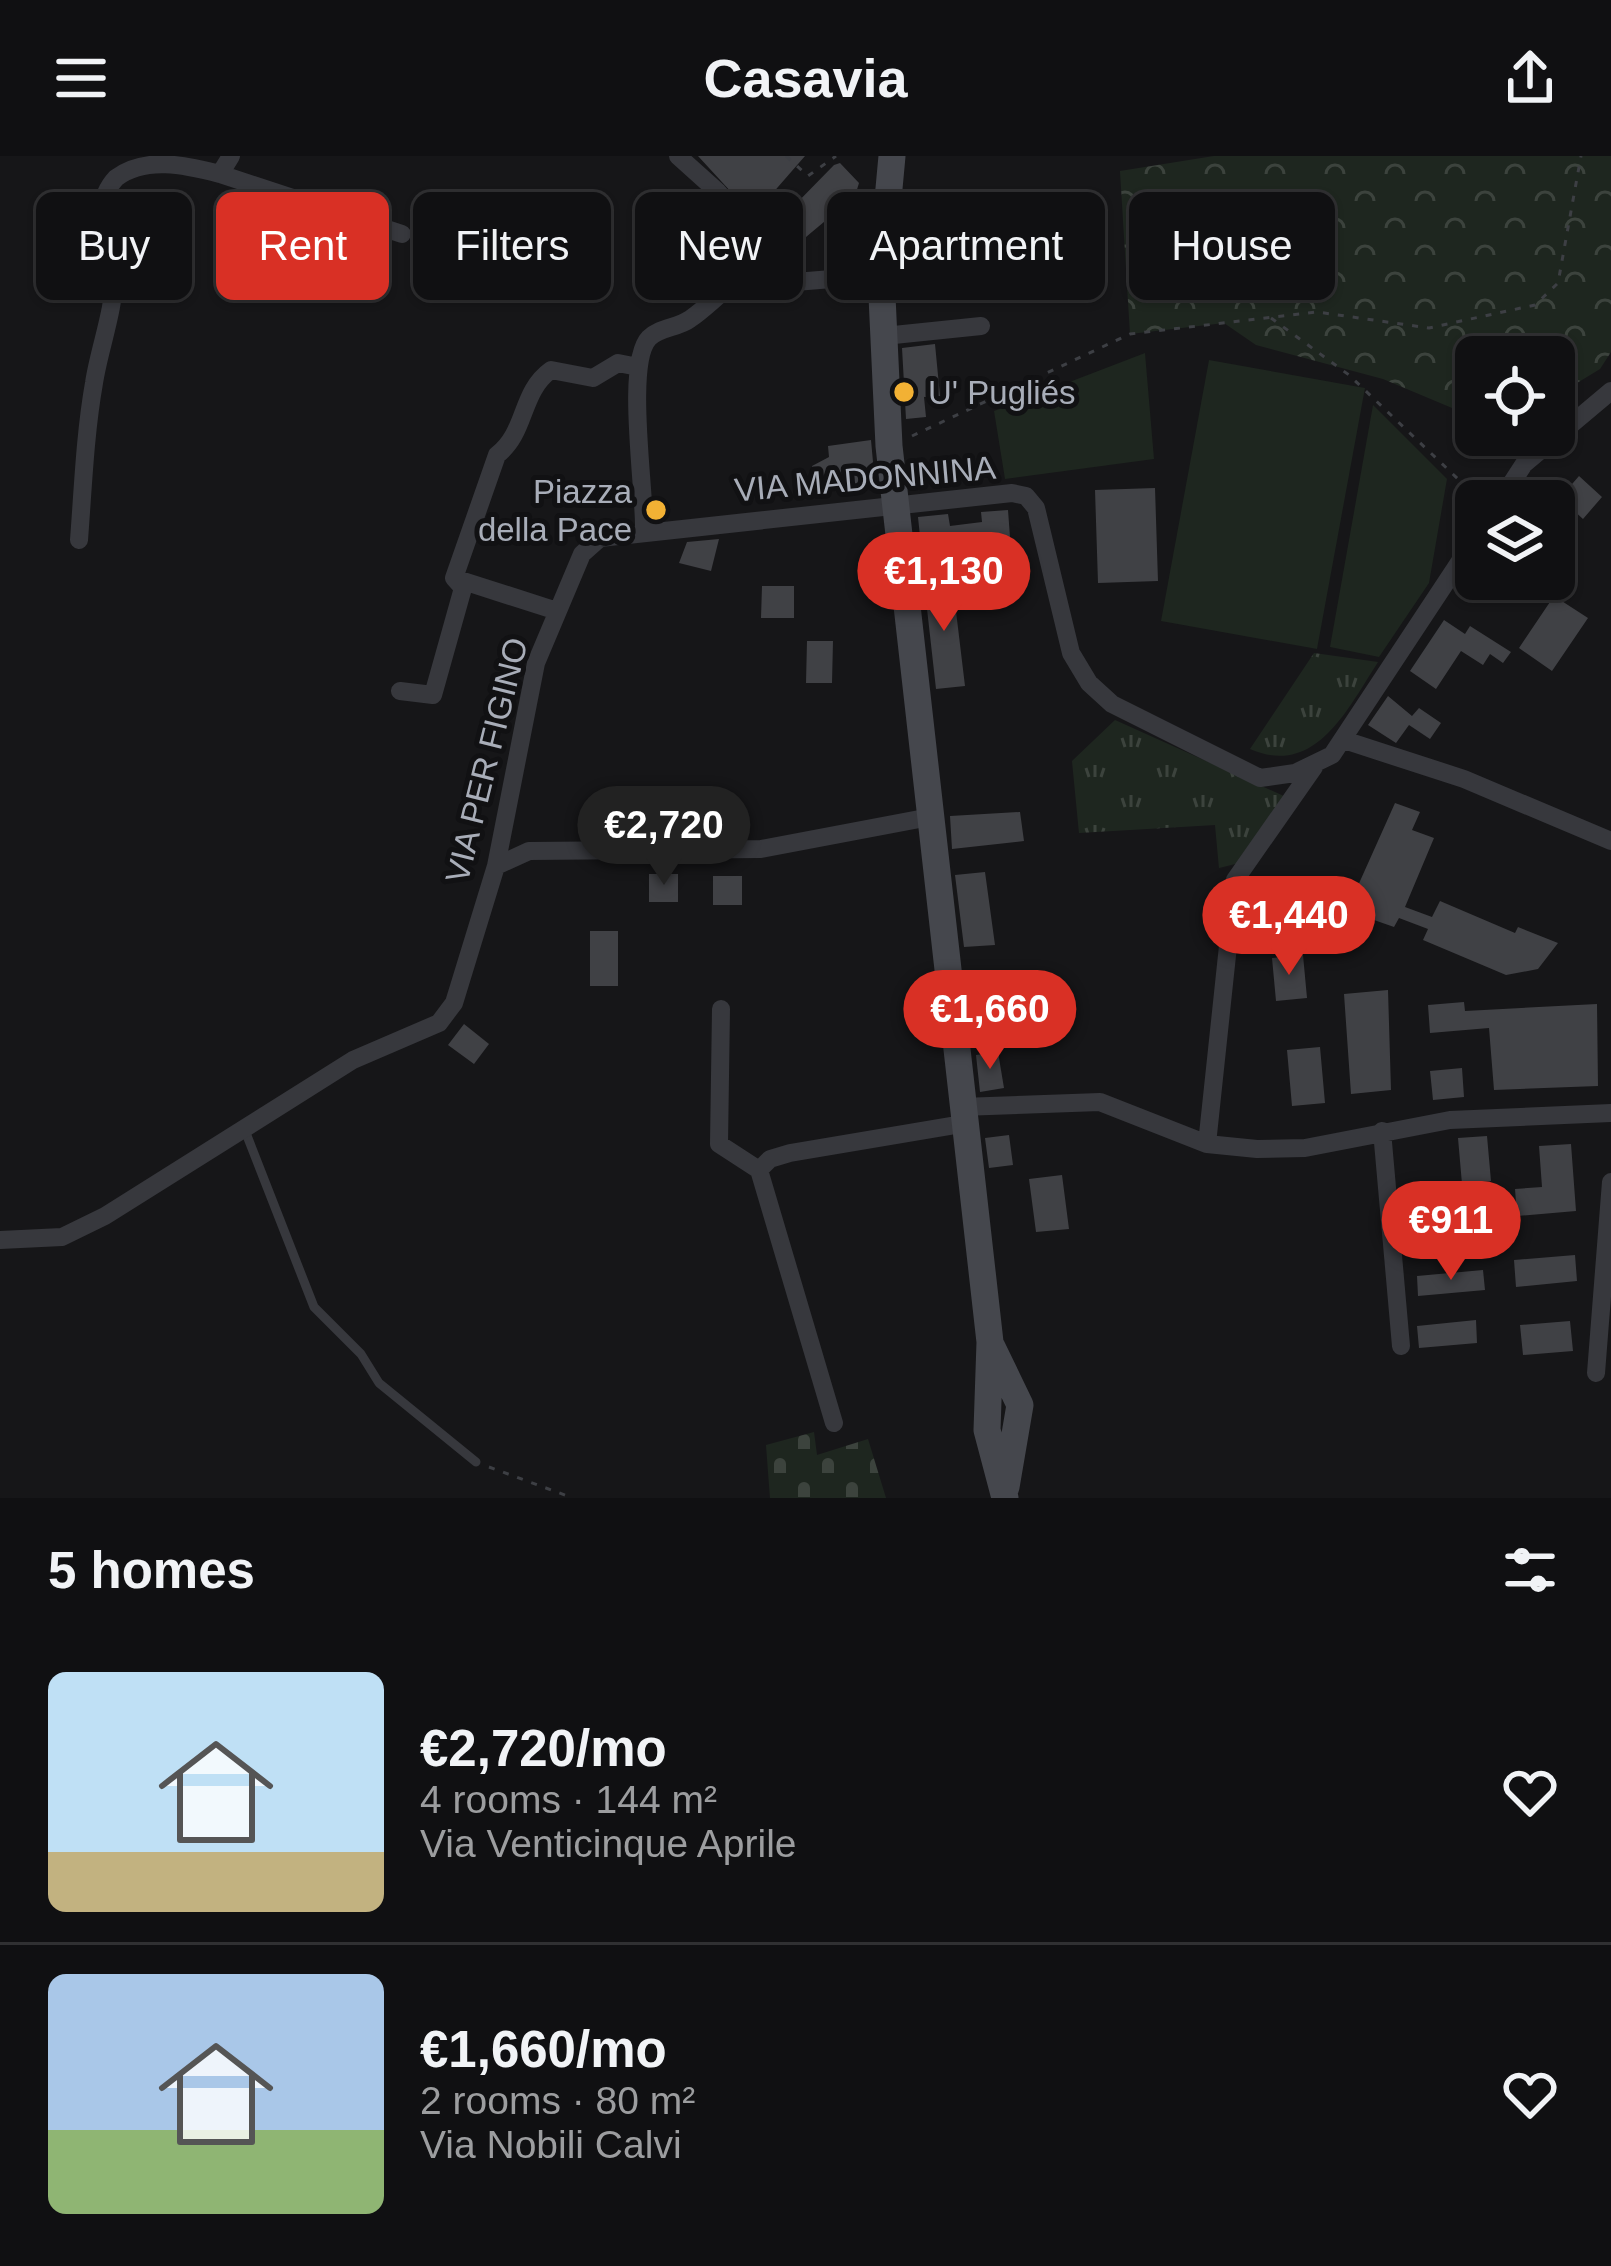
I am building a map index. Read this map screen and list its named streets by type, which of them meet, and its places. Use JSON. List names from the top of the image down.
{
  "streets": {
    "street": ["VIA MADONNINA", "VIA PER FIGINO"]
  },
  "crossings": [
    ["VIA MADONNINA", "VIA PER FIGINO"]
  ],
  "places": ["U' Pugliés", "Piazza della Pace"],
  "page": {
    "header": "Casavia",
    "chip": [
      "Buy",
      "Rent",
      "Filters",
      "New",
      "Apartment",
      "House"
    ],
    "price": [
      "€1,130",
      "€2,720",
      "€1,440",
      "€1,660",
      "€911"
    ],
    "heading": "5 homes",
    "list": [
      {
        "name": "€2,720/mo",
        "note": "4 rooms · 144 m² · Via Venticinque Aprile"
      },
      {
        "name": "€1,660/mo",
        "note": "2 rooms · 80 m² · Via Nobili Calvi"
      }
    ]
  }
}
